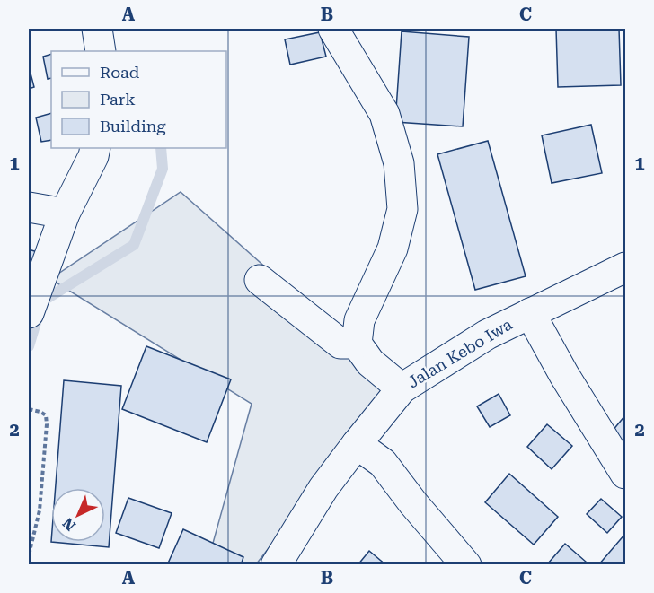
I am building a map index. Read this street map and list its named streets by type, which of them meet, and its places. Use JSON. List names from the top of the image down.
{
  "streets": {
    "street": ["Jalan Kebo Iwa"]
  },
  "legend": ["Road", "Park", "Building"],
  "north": "bottom left",
  "grid": {
    "columns": ["A", "B", "C"],
    "rows": ["1", "2"]
  }
}
